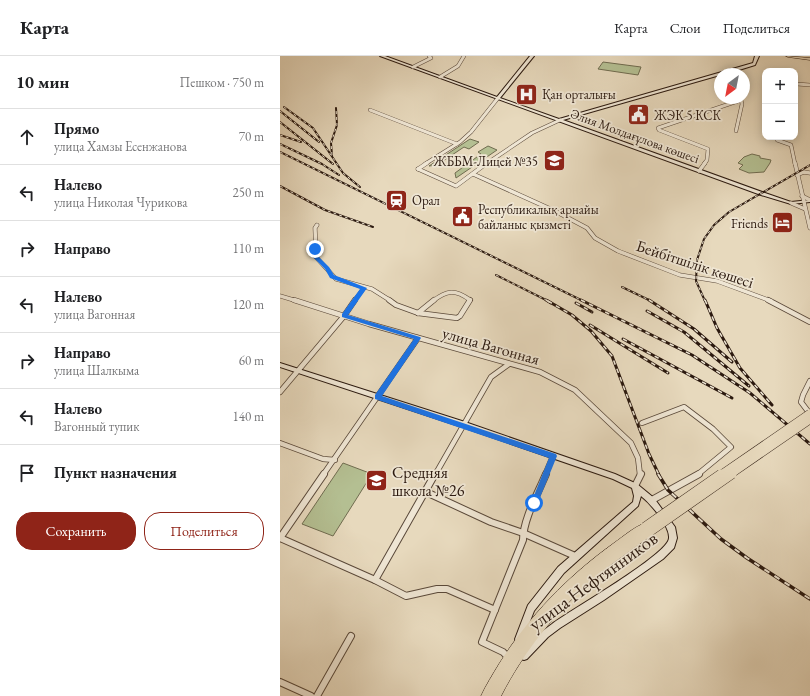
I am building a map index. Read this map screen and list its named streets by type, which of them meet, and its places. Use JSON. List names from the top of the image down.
{
  "streets": {
    "street": [
      "Әлия Молдағұлова көшесі",
      "Бейбітшілік көшесі",
      "улица Вагонная",
      "улица Нефтянников"
    ]
  },
  "crossings": [
    ["улица Вагонная", "улица Нефтянников"]
  ],
  "places": {
    "hospital": ["Қан орталығы"],
    "public building": ["ЖЭК 5 КСК", "Республикалық арнайы байланыс қызметі"],
    "school or university": ["ЖББМ-Лицей №35", "Средняя школа №26"],
    "station": ["Орал"],
    "hotel": ["Friends"]
  },
  "north": "bottom left",
  "page": {
    "header": "Карта",
    "nav": ["Карта", "Слои", "Поделиться"],
    "heading": ["10 мин", "Пешком · 750 m"],
    "map_buttons": ["+", "−"],
    "list": [
      ["Прямо", "улица Хамзы Есенжанова", "70 m"],
      ["Налево", "улица Николая Чурикова", "250 m"],
      ["Направо", "110 m"],
      ["Налево", "улица Вагонная", "120 m"],
      ["Направо", "улица Шалкыма", "60 m"],
      ["Налево", "Вагонный тупик", "140 m"],
      "Пункт назначения"
    ],
    "buttons": ["Сохранить", "Поделиться"]
  }
}
